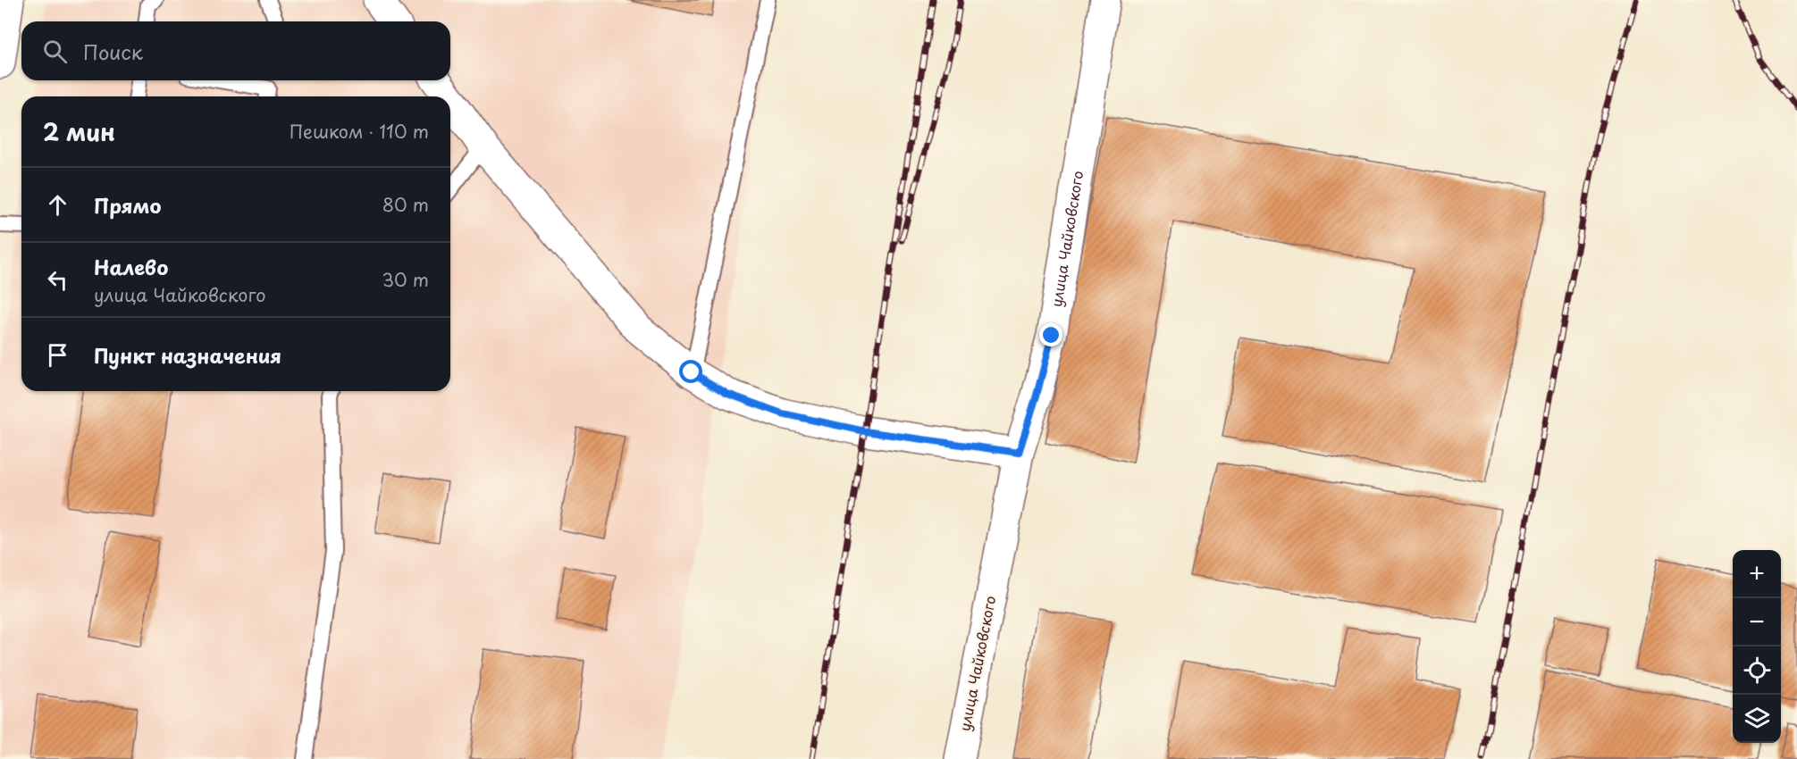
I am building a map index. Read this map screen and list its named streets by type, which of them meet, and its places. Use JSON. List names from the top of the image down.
{
  "streets": {
    "street": ["улица Чайковского"]
  },
  "page": {
    "search": "Поиск",
    "heading": ["2 мин", "Пешком · 110 m"],
    "list": [
      ["Прямо", "80 m"],
      ["Налево", "улица Чайковского", "30 m"],
      "Пункт назначения"
    ],
    "map_buttons": ["+", "−"]
  }
}
